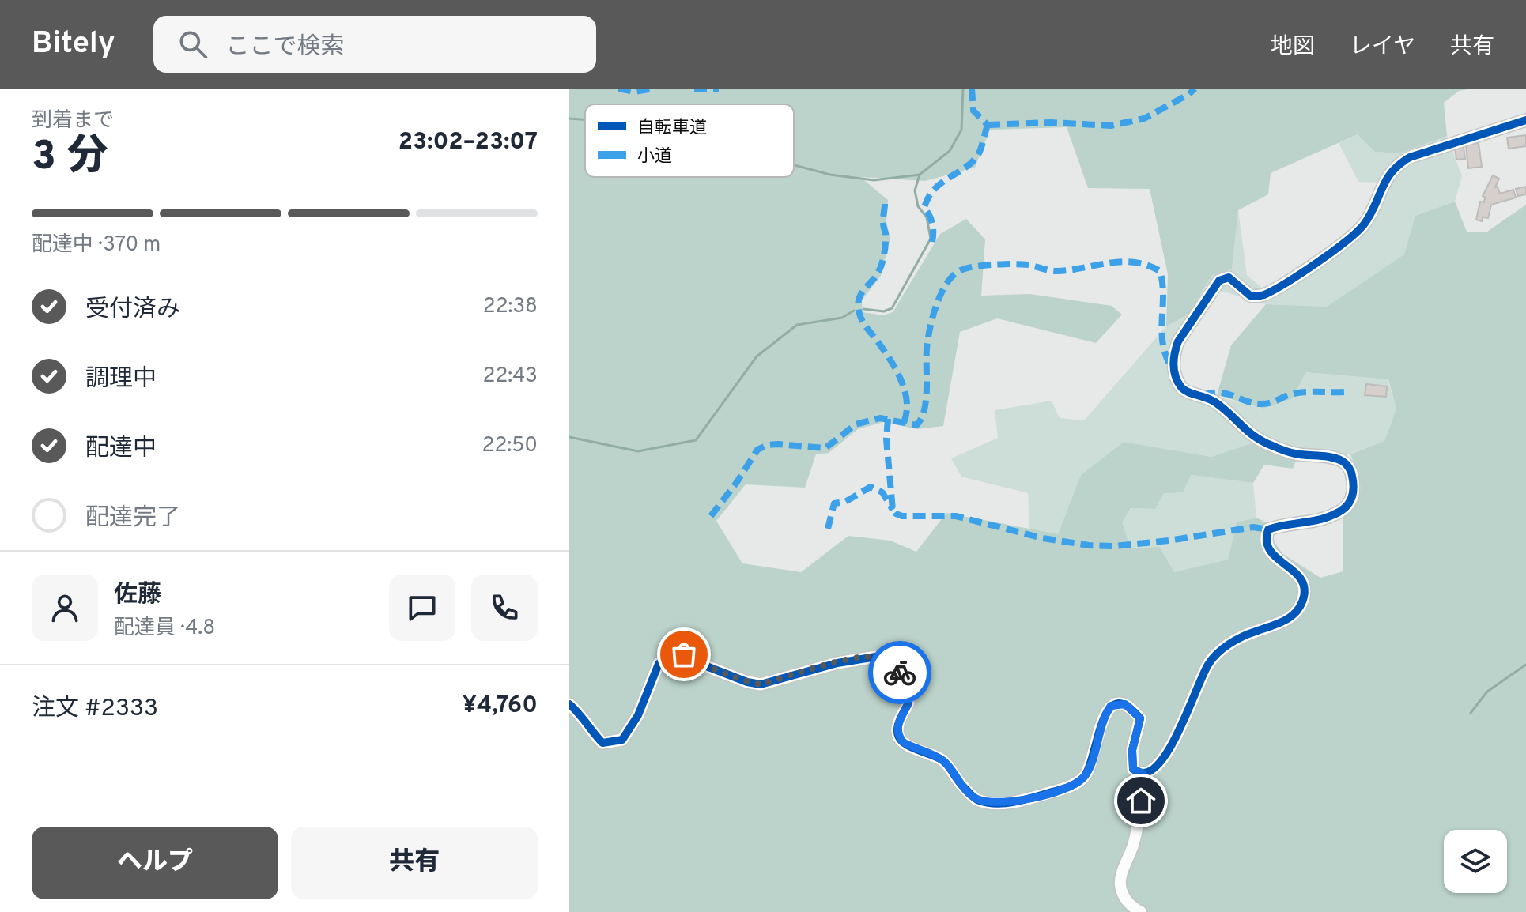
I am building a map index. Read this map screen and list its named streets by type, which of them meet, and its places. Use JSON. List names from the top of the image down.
{
  "legend": ["自転車道", "小道"],
  "page": {
    "header": "Bitely",
    "search": "ここで検索",
    "nav": ["地図", "レイヤ", "共有"],
    "heading": ["3 分", "到着まで", "23:02–23:07"],
    "panel": [
      "佐藤",
      "配達員 · 4.8",
      "注文 #2333",
      "¥4,760"
    ],
    "bar": "配達中 · 370 m",
    "list": [
      ["受付済み", "22:38"],
      ["調理中", "22:43"],
      ["配達中", "22:50"],
      "配達完了"
    ],
    "buttons": ["ヘルプ", "共有"]
  }
}
